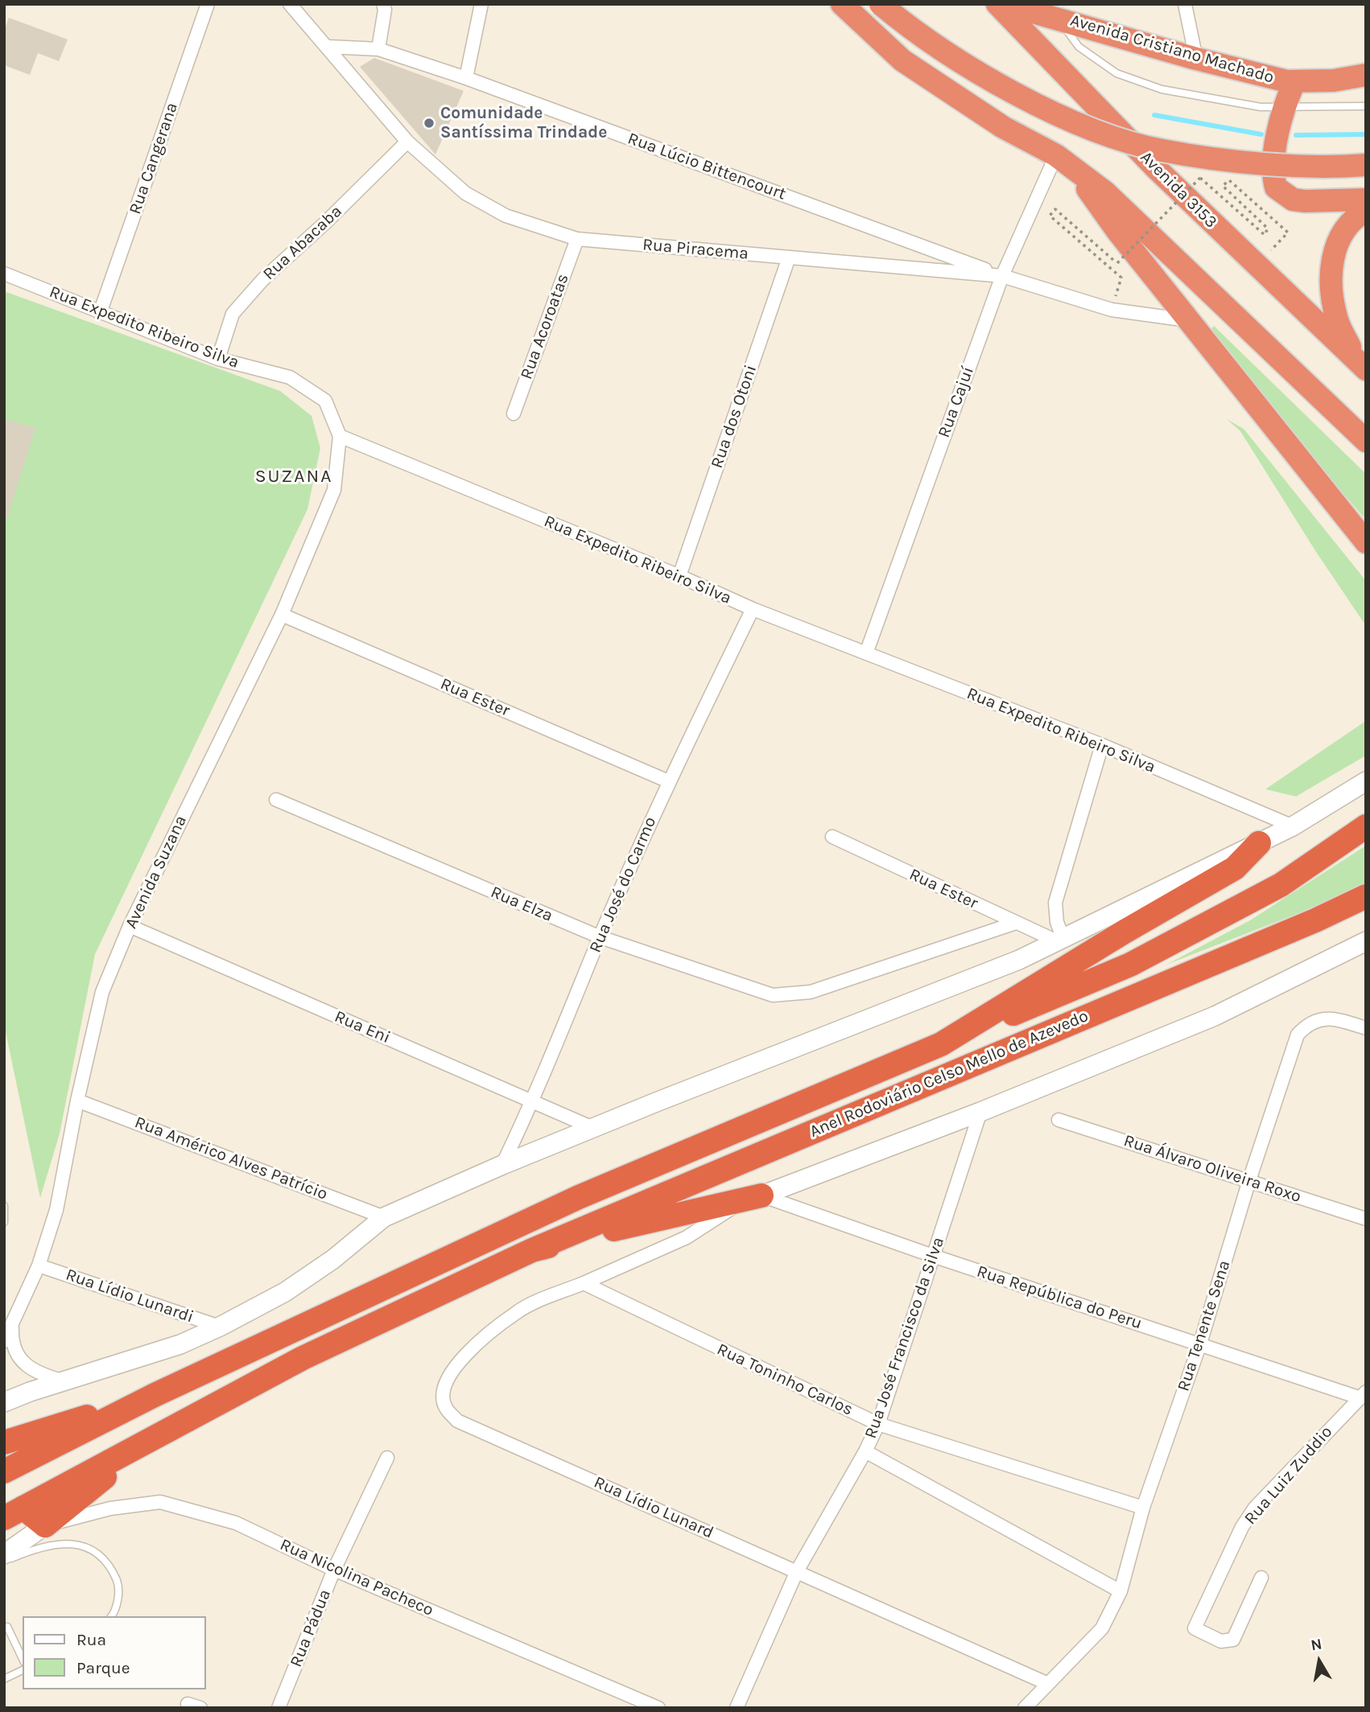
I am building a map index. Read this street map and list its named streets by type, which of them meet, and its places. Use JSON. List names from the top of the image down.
{
  "streets": {
    "highway": ["Avenida Cristiano Machado", "Avenida 3153", "Anel Rodoviário Celso Mello de Azevedo"],
    "street": [
      "Rua Cangerana",
      "Rua Lúcio Bittencourt",
      "Rua Abacaba",
      "Rua Piracema",
      "Rua Acoroatas",
      "Rua Expedito Ribeiro Silva",
      "Rua Cajuí",
      "Rua dos Otoni",
      "Rua Ester",
      "Avenida Suzana",
      "Rua José do Carmo",
      "Rua Elza",
      "Rua Eni",
      "Rua Américo Alves Patrício",
      "Rua Álvaro Oliveira Roxo",
      "Rua Lídio Lunardi",
      "Rua República do Peru",
      "Rua Tenente Sena",
      "Rua José Francisco da Silva",
      "Rua Toninho Carlos",
      "Rua Luiz Zuddio",
      "Rua Lídio Lunard",
      "Rua Nicolina Pacheco",
      "Rua Pádua"
    ]
  },
  "crossings": [
    ["Rua Cangerana", "Rua Expedito Ribeiro Silva"],
    ["Rua Lúcio Bittencourt", "Rua Piracema"],
    ["Rua Lúcio Bittencourt", "Rua Cajuí"],
    ["Rua Abacaba", "Rua Piracema"],
    ["Rua Abacaba", "Rua Expedito Ribeiro Silva"],
    ["Rua Piracema", "Rua Acoroatas"],
    ["Rua Piracema", "Rua Cajuí"],
    ["Rua Piracema", "Rua dos Otoni"],
    ["Rua Expedito Ribeiro Silva", "Rua Cajuí"],
    ["Rua Expedito Ribeiro Silva", "Rua dos Otoni"],
    ["Rua Expedito Ribeiro Silva", "Avenida Suzana"],
    ["Rua Expedito Ribeiro Silva", "Rua José do Carmo"],
    ["Rua Ester", "Avenida Suzana"],
    ["Rua Ester", "Rua José do Carmo"],
    ["Rua Ester", "Rua Elza"],
    ["Avenida Suzana", "Rua Eni"],
    ["Avenida Suzana", "Rua Américo Alves Patrício"],
    ["Avenida Suzana", "Rua Lídio Lunardi"],
    ["Rua José do Carmo", "Rua Elza"],
    ["Rua José do Carmo", "Rua Eni"],
    ["Rua Álvaro Oliveira Roxo", "Rua Tenente Sena"],
    ["Rua República do Peru", "Rua Tenente Sena"],
    ["Rua República do Peru", "Rua José Francisco da Silva"],
    ["Rua República do Peru", "Rua Luiz Zuddio"],
    ["Rua República do Peru", "Rua Lídio Lunard"],
    ["Rua Tenente Sena", "Rua Toninho Carlos"],
    ["Rua Tenente Sena", "Rua Lídio Lunard"],
    ["Rua José Francisco da Silva", "Rua Toninho Carlos"],
    ["Rua José Francisco da Silva", "Rua Lídio Lunard"],
    ["Rua Toninho Carlos", "Rua Lídio Lunard"],
    ["Rua Nicolina Pacheco", "Rua Pádua"]
  ],
  "districts": ["SUZANA"],
  "places": ["Comunidade Santíssima Trindade"],
  "legend": ["Rua", "Parque"],
  "north": "top"
}
